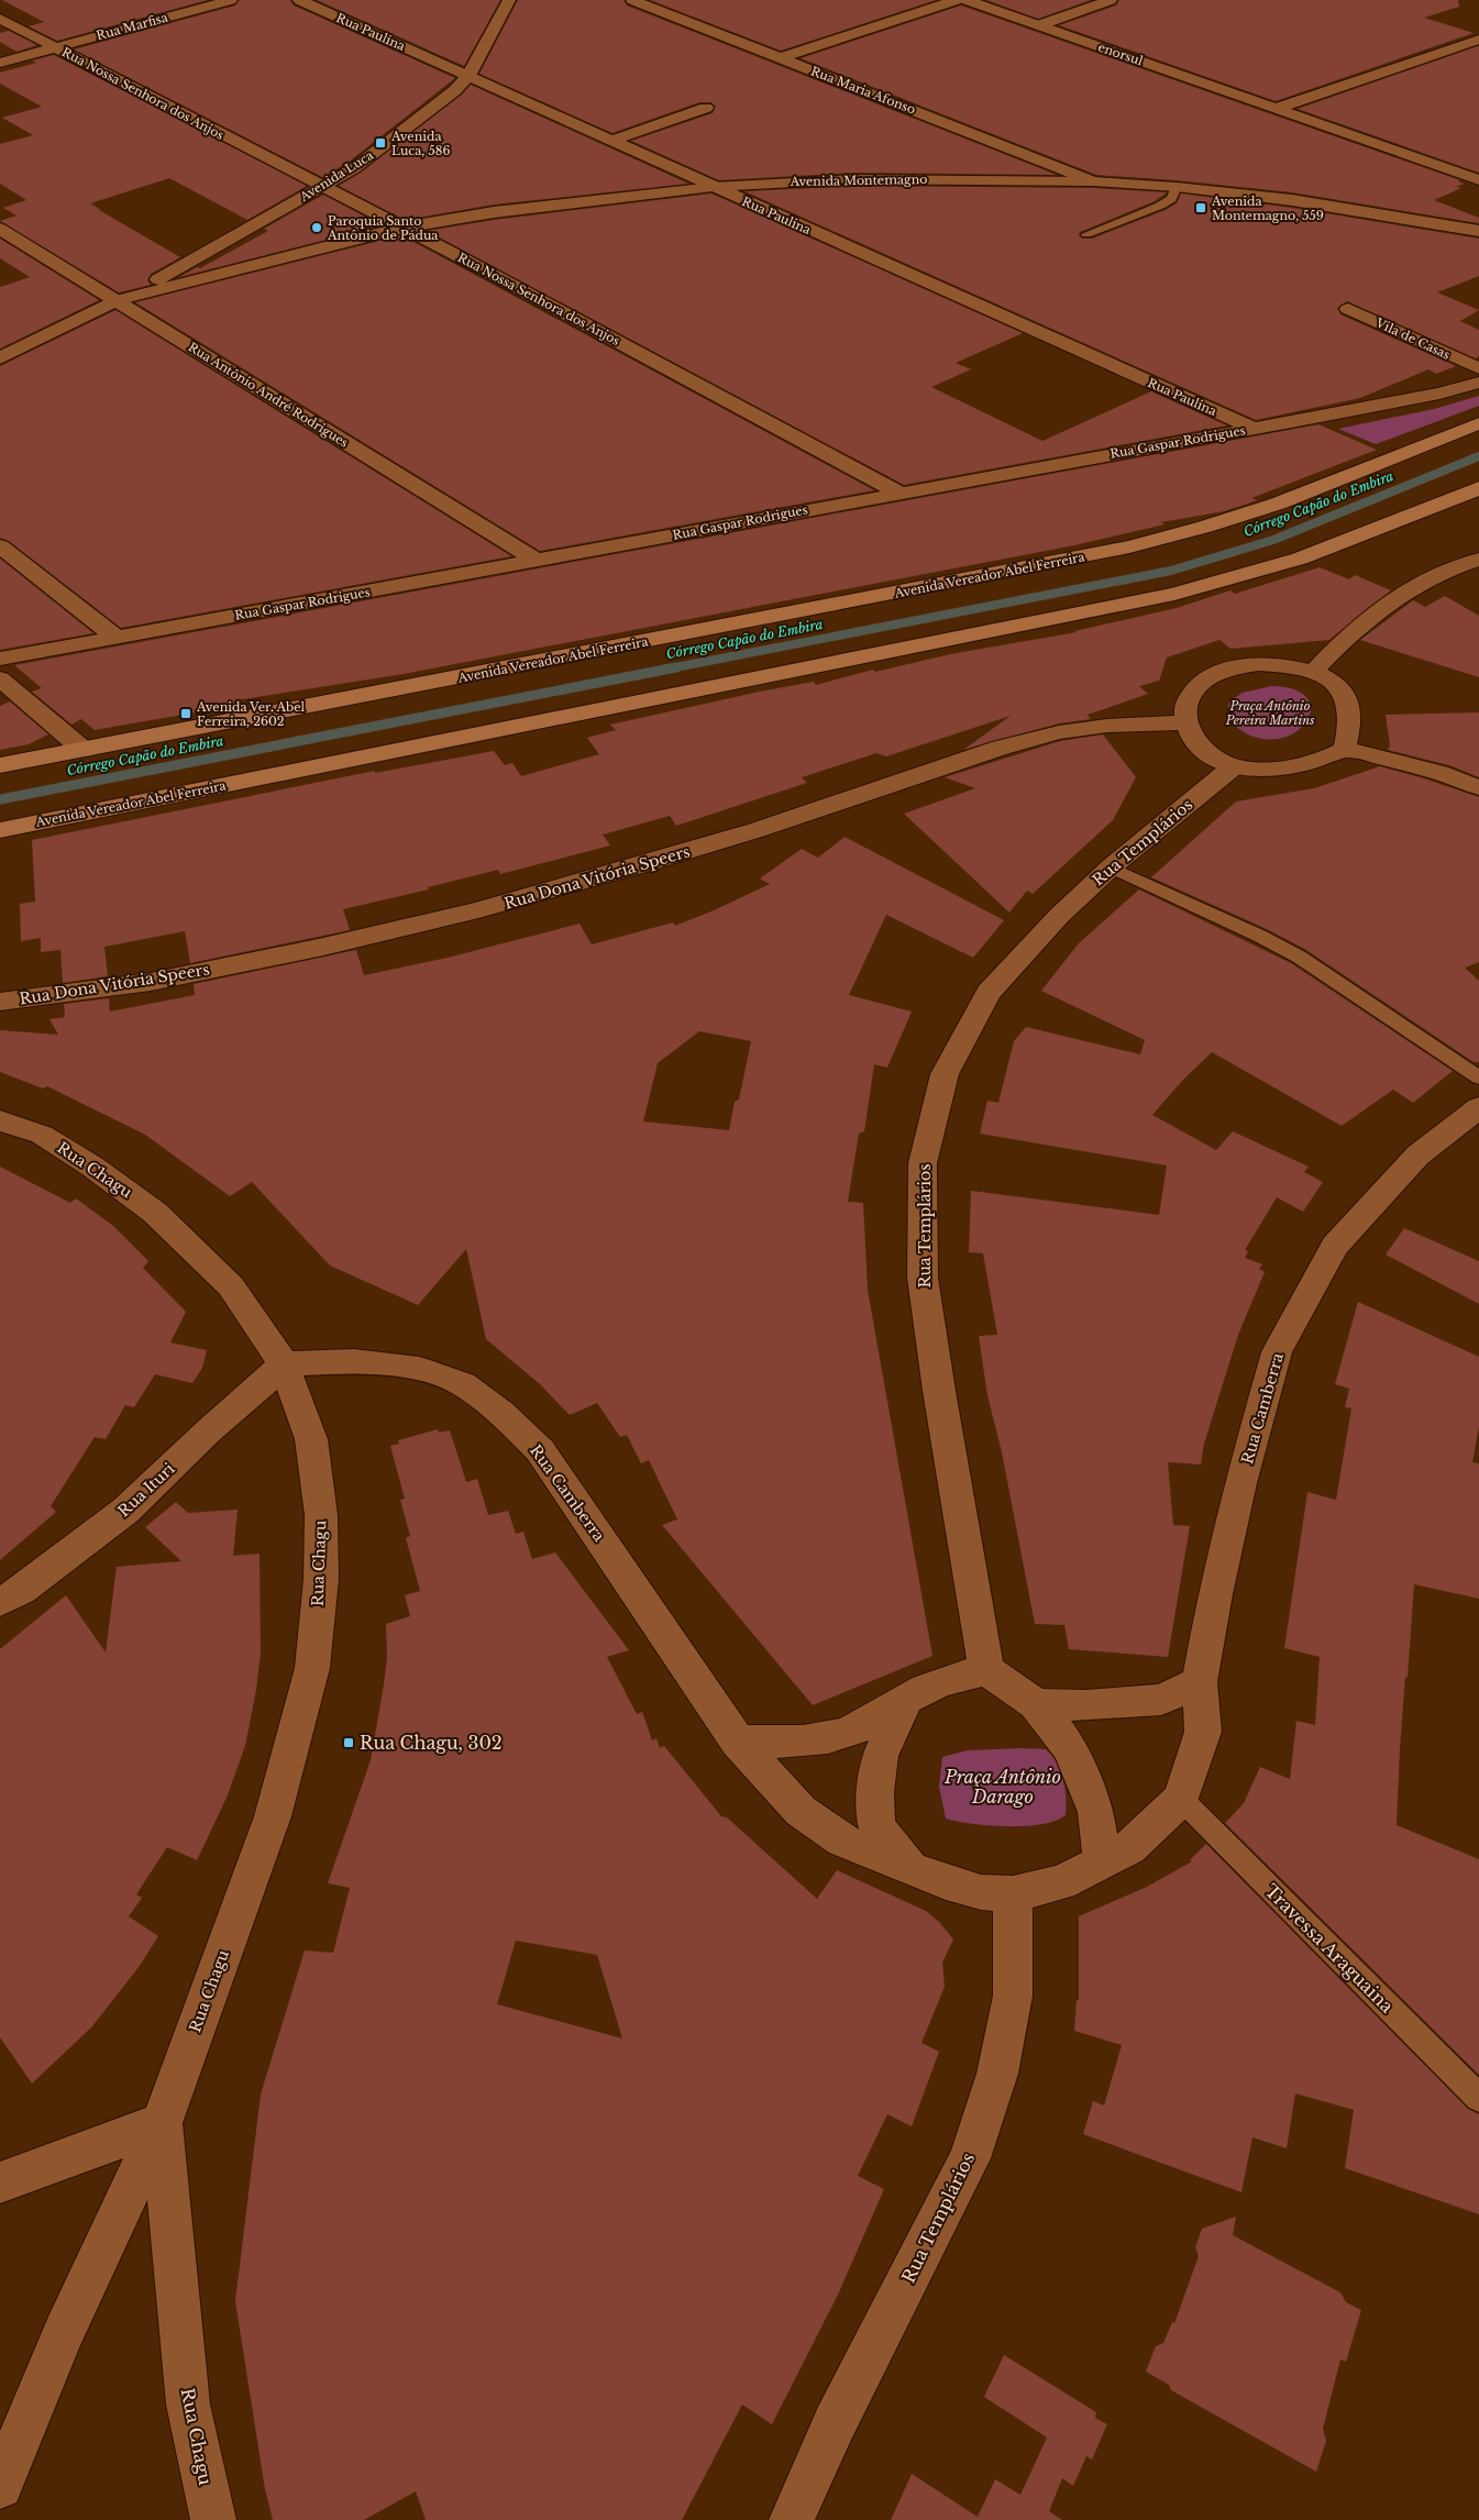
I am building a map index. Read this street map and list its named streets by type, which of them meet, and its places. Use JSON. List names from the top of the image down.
{
  "streets": {
    "main road": ["Avenida Vereador Abel Ferreira"],
    "street": [
      "Rua Marfisa",
      "Rua Paulina",
      "enorsul",
      "Rua Maria Afonso",
      "Rua Nossa Senhora dos Anjos",
      "Avenida Luca",
      "Avenida Montemagno",
      "Vila de Casas",
      "Rua Antônio André Rodrigues",
      "Rua Gaspar Rodrigues",
      "Rua Templários",
      "Rua Dona Vitória Speers",
      "Rua Chagu",
      "Rua Camberra",
      "Rua Ituri"
    ],
    "lane": ["Travessa Araguaina"]
  },
  "crossings": [
    ["Rua Marfisa", "Rua Nossa Senhora dos Anjos"],
    ["Rua Paulina", "Avenida Luca"],
    ["Rua Paulina", "Avenida Montemagno"],
    ["Rua Paulina", "Rua Gaspar Rodrigues"],
    ["Rua Maria Afonso", "Avenida Montemagno"],
    ["Rua Nossa Senhora dos Anjos", "Avenida Luca"],
    ["Rua Nossa Senhora dos Anjos", "Avenida Montemagno"],
    ["Rua Nossa Senhora dos Anjos", "Rua Gaspar Rodrigues"],
    ["Avenida Luca", "Avenida Montemagno"],
    ["Avenida Luca", "Rua Antônio André Rodrigues"],
    ["Avenida Montemagno", "Rua Antônio André Rodrigues"],
    ["Rua Antônio André Rodrigues", "Rua Gaspar Rodrigues"],
    ["Rua Templários", "Rua Dona Vitória Speers"],
    ["Rua Templários", "Rua Camberra"],
    ["Rua Chagu", "Rua Camberra"],
    ["Rua Chagu", "Rua Ituri"],
    ["Rua Camberra", "Rua Ituri"],
    ["Rua Camberra", "Travessa Araguaina"]
  ],
  "water": ["Córrego Capão do Embira"],
  "parks": ["Praça Antônio Pereira Martins", "Praça Antônio Darago"],
  "places": {
    "transit": [
      "Avenida Luca, 586",
      "Avenida Montemagno, 559",
      "Avenida Ver. Abel Ferreira, 2602",
      "Rua Chagu, 302"
    ],
    "other": ["Paroquia Santo Antônio de Pádua"]
  }
}
